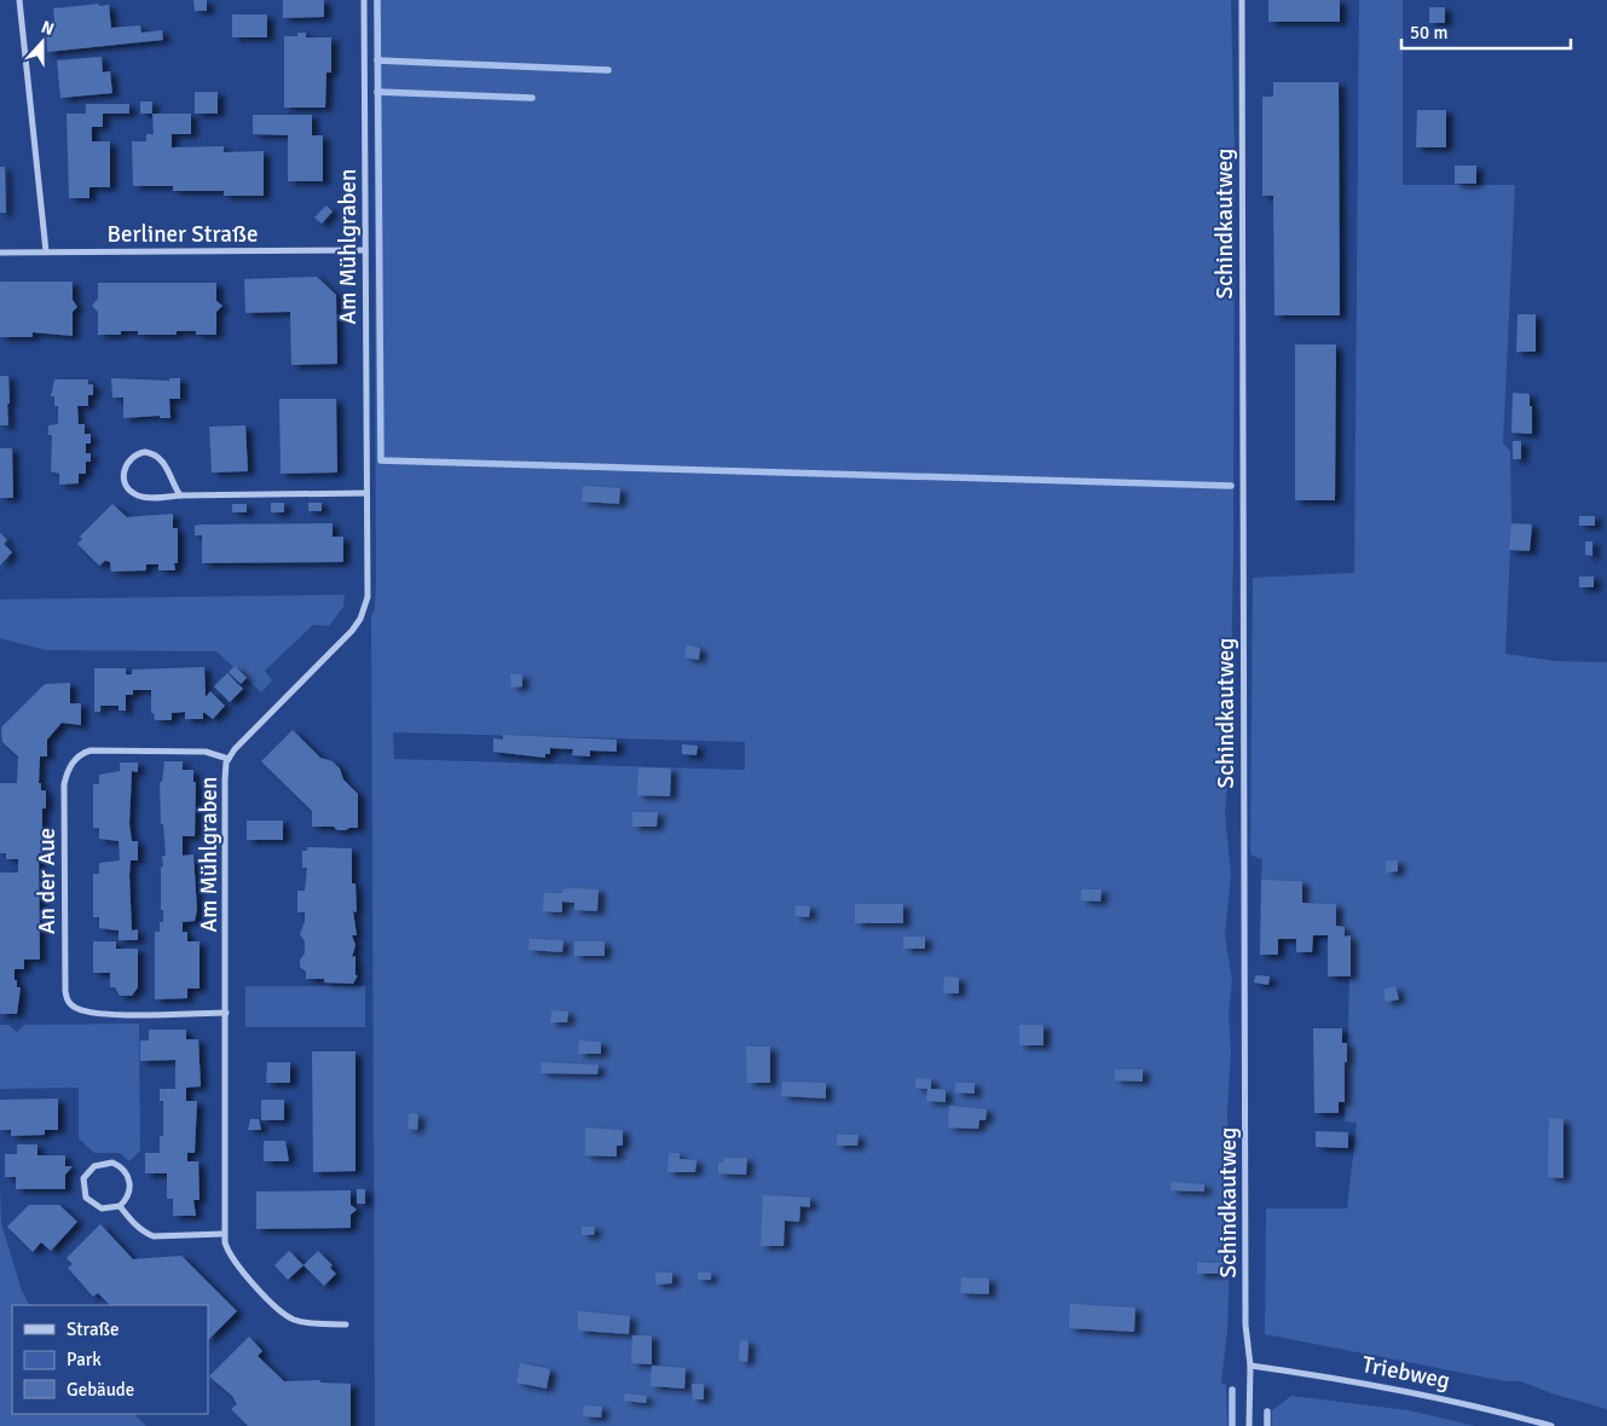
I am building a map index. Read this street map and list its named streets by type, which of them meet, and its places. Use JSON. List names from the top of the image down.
{
  "streets": {
    "street": [
      "Schindkautweg",
      "Berliner Straße",
      "Am Mühlgraben",
      "An der Aue",
      "Triebweg"
    ]
  },
  "crossings": [
    ["Schindkautweg", "Triebweg"],
    ["Berliner Straße", "Am Mühlgraben"],
    ["Am Mühlgraben", "An der Aue"]
  ],
  "legend": ["Straße", "Park", "Gebäude"],
  "scale_bar": "50 m",
  "north": "top"
}
